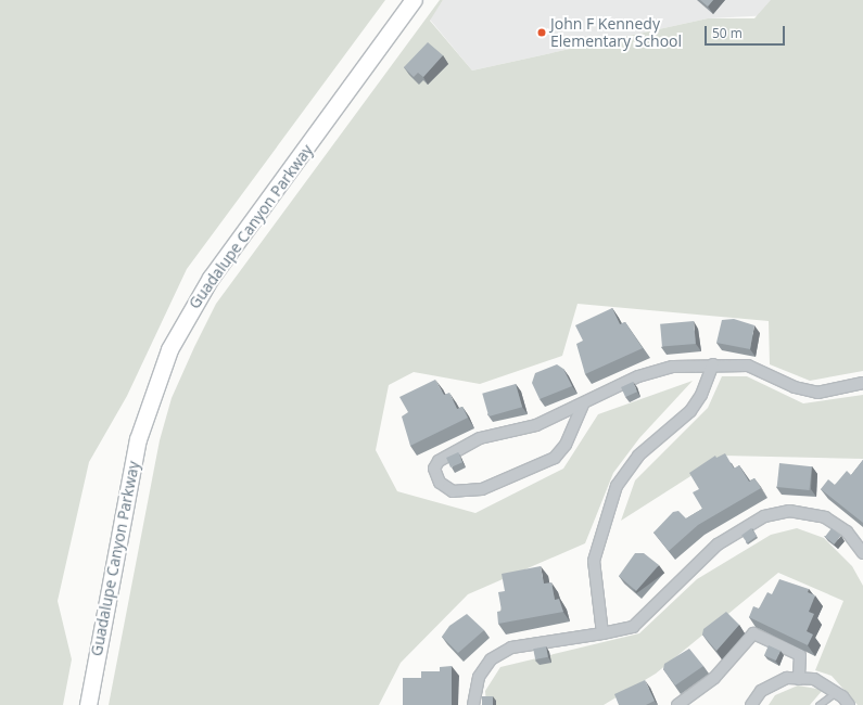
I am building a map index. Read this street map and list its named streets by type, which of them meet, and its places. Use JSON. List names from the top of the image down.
{
  "streets": {
    "main road": ["Guadalupe Canyon Parkway"]
  },
  "places": ["John F Kennedy Elementary School"],
  "scale_bar": "50 m"
}
